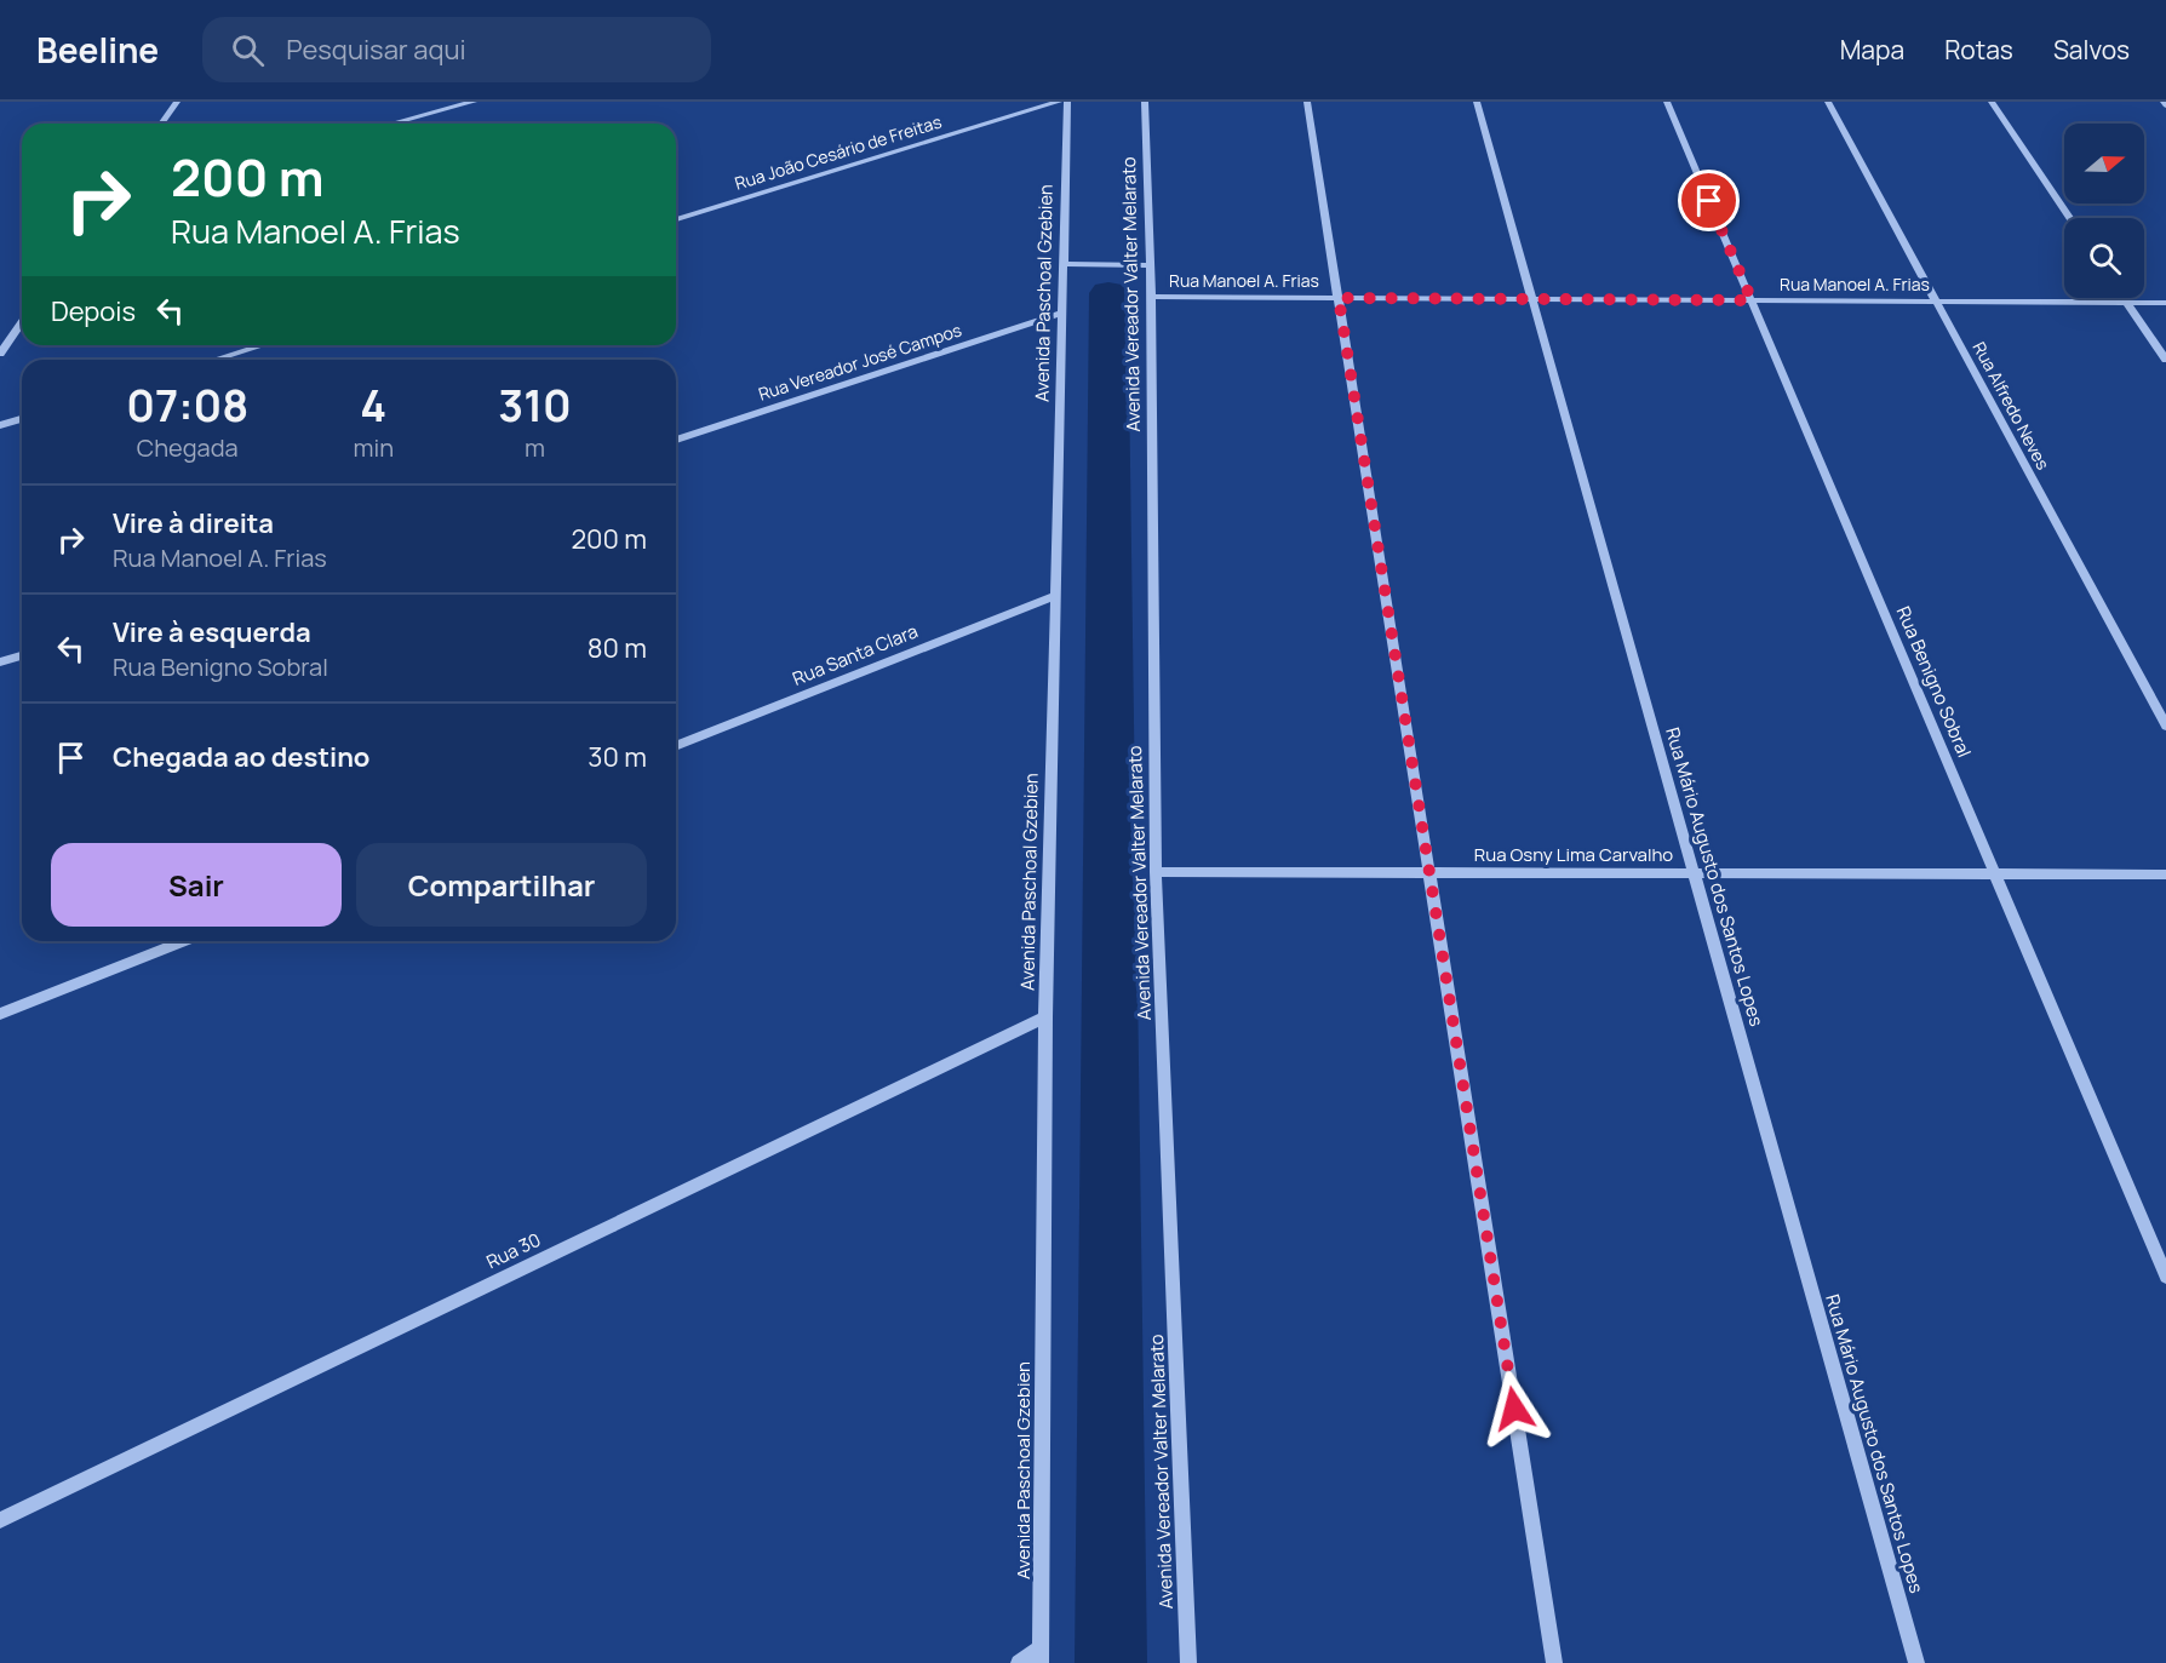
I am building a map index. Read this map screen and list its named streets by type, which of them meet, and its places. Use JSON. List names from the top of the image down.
{
  "streets": {
    "street": [
      "Rua João Cesário de Freitas",
      "Rua Manoel A. Frias",
      "Avenida Paschoal Gzebien",
      "Avenida Vereador Valter Melarato",
      "Rua Vereador José Campos",
      "Rua Alfredo Neves",
      "Rua Santa Clara",
      "Rua Benigno Sobral",
      "Rua Osny Lima Carvalho",
      "Rua Mário Augusto dos Santos Lopes",
      "Rua 30"
    ]
  },
  "crossings": [
    ["Rua Manoel A. Frias", "Avenida Vereador Valter Melarato"],
    ["Rua Manoel A. Frias", "Rua Alfredo Neves"],
    ["Rua Manoel A. Frias", "Rua Benigno Sobral"],
    ["Rua Manoel A. Frias", "Rua Mário Augusto dos Santos Lopes"],
    ["Avenida Paschoal Gzebien", "Rua Vereador José Campos"],
    ["Avenida Paschoal Gzebien", "Rua Santa Clara"],
    ["Avenida Paschoal Gzebien", "Rua 30"],
    ["Avenida Vereador Valter Melarato", "Rua Osny Lima Carvalho"],
    ["Rua Benigno Sobral", "Rua Osny Lima Carvalho"],
    ["Rua Osny Lima Carvalho", "Rua Mário Augusto dos Santos Lopes"]
  ],
  "north": "right",
  "page": {
    "header": "Beeline",
    "search": "Pesquisar aqui",
    "nav": ["Mapa", "Rotas", "Salvos"],
    "turn": ["200 m", "Rua Manoel A. Frias"],
    "then": "Depois",
    "eta": [
      "07:08",
      "Chegada",
      "4",
      "min",
      "310",
      "m"
    ],
    "list": [
      {
        "name": "Vire à direita",
        "note": "Rua Manoel A. Frias",
        "value": "200 m"
      },
      {
        "name": "Vire à esquerda",
        "note": "Rua Benigno Sobral",
        "value": "80 m"
      },
      {
        "name": "Chegada ao destino",
        "value": "30 m"
      }
    ],
    "buttons": ["Sair", "Compartilhar"]
  }
}
